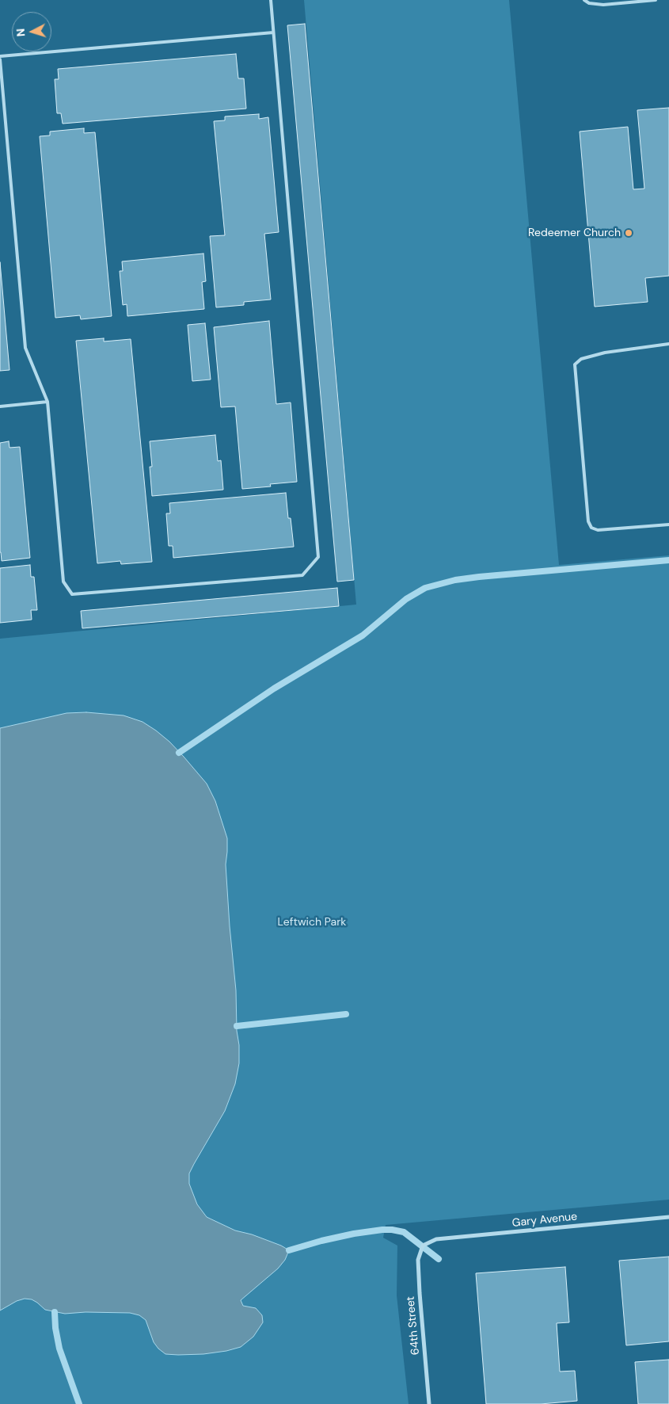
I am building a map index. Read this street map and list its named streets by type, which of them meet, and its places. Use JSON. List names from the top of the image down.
{
  "streets": {
    "street": ["Gary Avenue", "64th Street"]
  },
  "crossings": [
    ["Gary Avenue", "64th Street"]
  ],
  "parks": ["Leftwich Park"],
  "places": ["Redeemer Church"],
  "north": "left"
}
